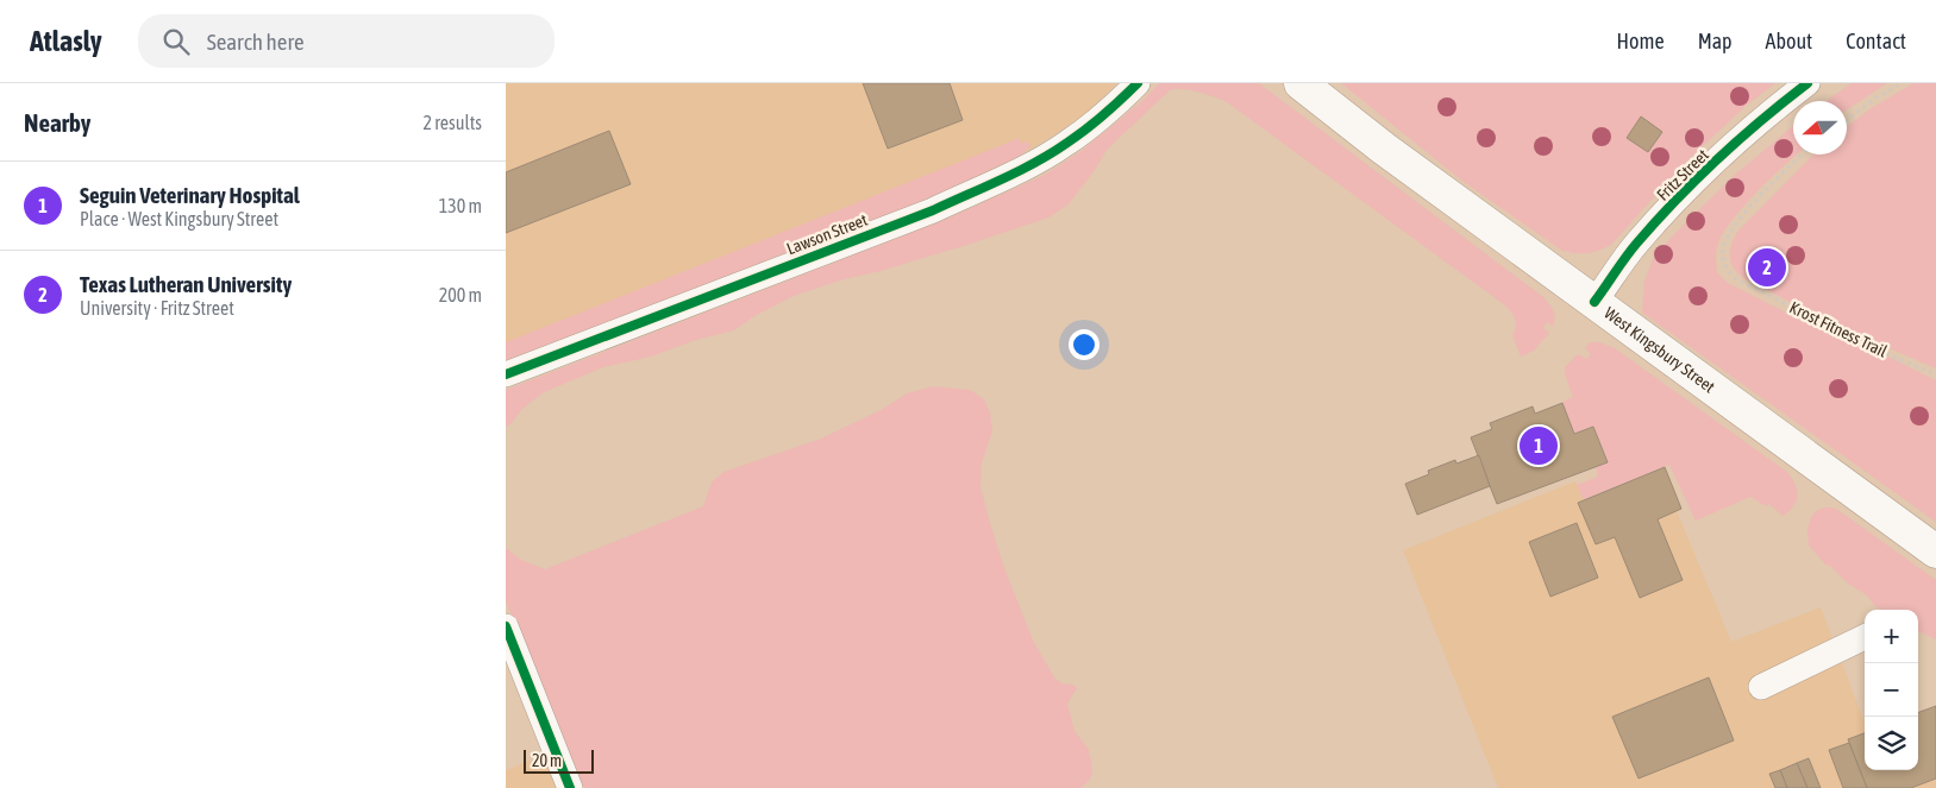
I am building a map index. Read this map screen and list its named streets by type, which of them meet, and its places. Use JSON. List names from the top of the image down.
{
  "streets": {
    "main road": ["West Kingsbury Street"],
    "street": ["Fritz Street", "Lawson Street"],
    "path": ["Krost Fitness Trail"]
  },
  "crossings": [
    ["Fritz Street", "West Kingsbury Street"]
  ],
  "scale_bar": "20 m",
  "north": "left",
  "page": {
    "header": "Atlasly",
    "search": "Search here",
    "nav": [
      "Home",
      "Map",
      "About",
      "Contact"
    ],
    "heading": ["Nearby", "2 results"],
    "list": [
      {
        "mark": "1",
        "name": "Seguin Veterinary Hospital",
        "note": "Place · West Kingsbury Street",
        "value": "130 m"
      },
      {
        "mark": "2",
        "name": "Texas Lutheran University",
        "note": "University · Fritz Street",
        "value": "200 m"
      }
    ],
    "pins": ["2", "1"],
    "map_buttons": ["+", "−"],
    "scale": "20 m"
  }
}
